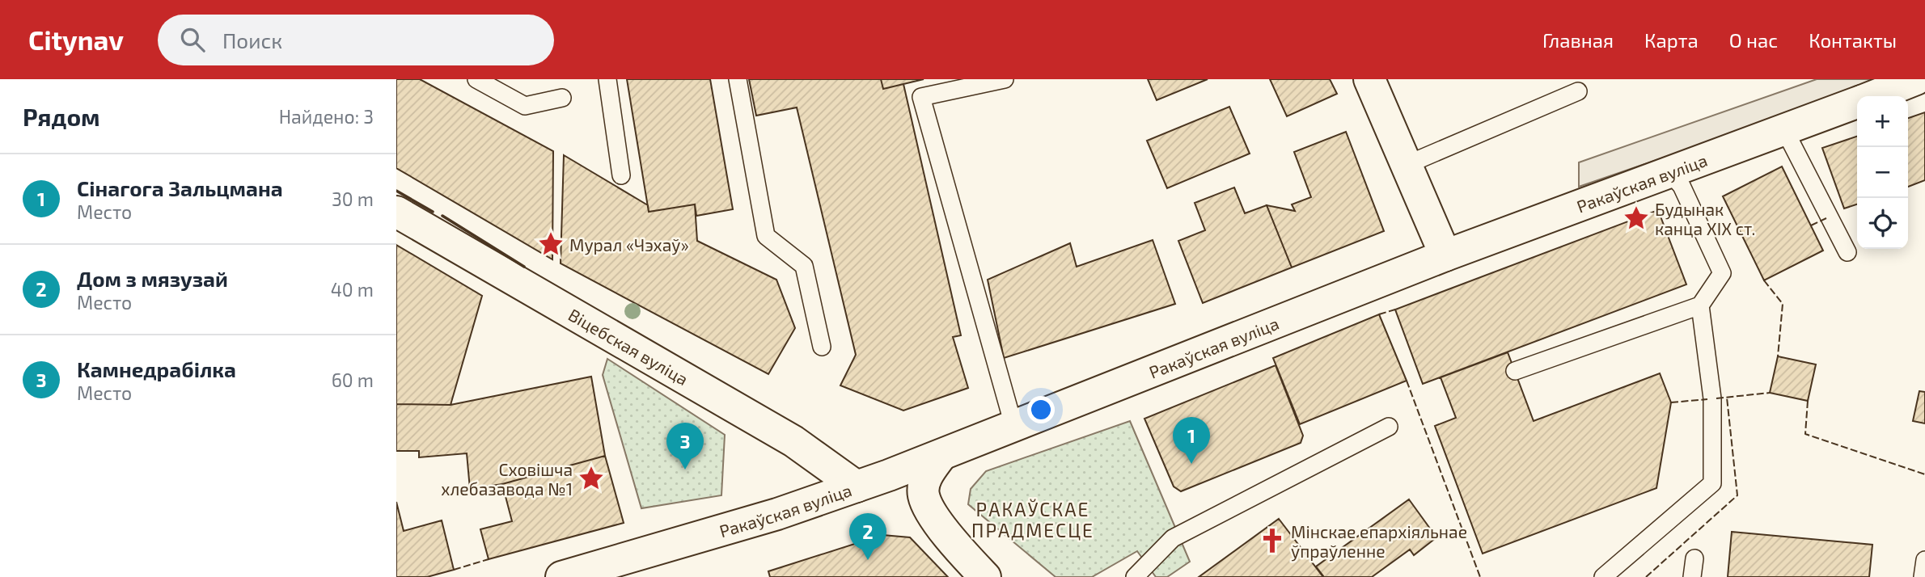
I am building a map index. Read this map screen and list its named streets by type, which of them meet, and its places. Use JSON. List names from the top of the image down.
{
  "streets": {
    "street": ["Ракаўская вуліца", "Віцебская вуліца"]
  },
  "crossings": [
    ["Ракаўская вуліца", "Віцебская вуліца"]
  ],
  "districts": ["РАКАЎСКАЕ ПРАДМЕСЦЕ"],
  "places": {
    "place": ["Будынак канца ХІХ ст.", "Мурал «Чэхаў»", "Сховішча хлебазавода №1"],
    "church": ["Мінскае епархіяльнае ўпраўленне"]
  },
  "page": {
    "header": "Citynav",
    "search": "Поиск",
    "nav": [
      "Главная",
      "Карта",
      "О нас",
      "Контакты"
    ],
    "heading": ["Рядом", "Найдено: 3"],
    "map_buttons": ["+", "−"],
    "list": [
      {
        "mark": "1",
        "name": "Сінагога Зальцмана",
        "note": "Место",
        "value": "30 m"
      },
      {
        "mark": "2",
        "name": "Дом з мязузай",
        "note": "Место",
        "value": "40 m"
      },
      {
        "mark": "3",
        "name": "Камнедрабілка",
        "note": "Место",
        "value": "60 m"
      }
    ],
    "pins": ["1", "3", "2"]
  }
}
